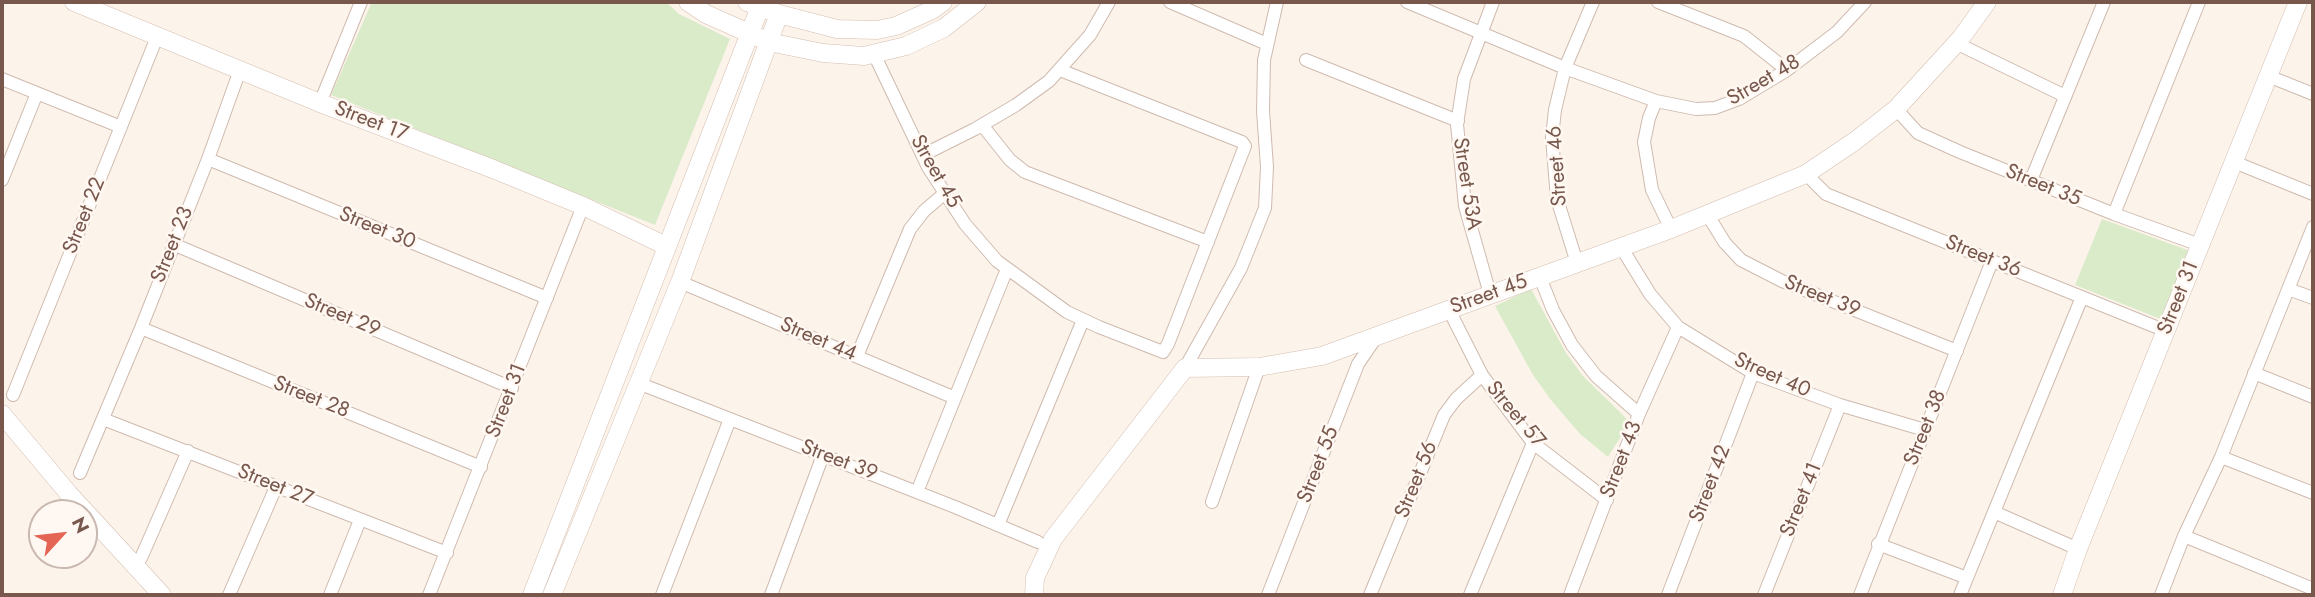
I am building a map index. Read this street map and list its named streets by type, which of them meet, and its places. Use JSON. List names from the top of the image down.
{
  "streets": {
    "street": [
      "Street 48",
      "Street 17",
      "Street 46",
      "Street 45",
      "Street 53A",
      "Street 35",
      "Street 22",
      "Street 30",
      "Street 23",
      "Street 36",
      "Street 39",
      "Street 31",
      "Street 29",
      "Street 44",
      "Street 40",
      "Street 28",
      "Street 57",
      "Street 38",
      "Street 43",
      "Street 55",
      "Street 56",
      "Street 42",
      "Street 27",
      "Street 41"
    ]
  },
  "crossings": [
    ["Street 48", "Street 46"],
    ["Street 48", "Street 53A"],
    ["Street 17", "Street 22"],
    ["Street 17", "Street 23"],
    ["Street 17", "Street 31"],
    ["Street 46", "Street 45"],
    ["Street 45", "Street 53A"],
    ["Street 45", "Street 35"],
    ["Street 45", "Street 36"],
    ["Street 45", "Street 39"],
    ["Street 45", "Street 40"],
    ["Street 45", "Street 57"],
    ["Street 45", "Street 55"],
    ["Street 35", "Street 31"],
    ["Street 30", "Street 23"],
    ["Street 30", "Street 31"],
    ["Street 23", "Street 29"],
    ["Street 23", "Street 28"],
    ["Street 23", "Street 27"],
    ["Street 36", "Street 31"],
    ["Street 36", "Street 38"],
    ["Street 39", "Street 38"],
    ["Street 31", "Street 29"],
    ["Street 31", "Street 28"],
    ["Street 31", "Street 27"],
    ["Street 40", "Street 38"],
    ["Street 40", "Street 43"],
    ["Street 40", "Street 42"],
    ["Street 40", "Street 41"],
    ["Street 57", "Street 43"],
    ["Street 57", "Street 56"]
  ],
  "north": "top right"
}
